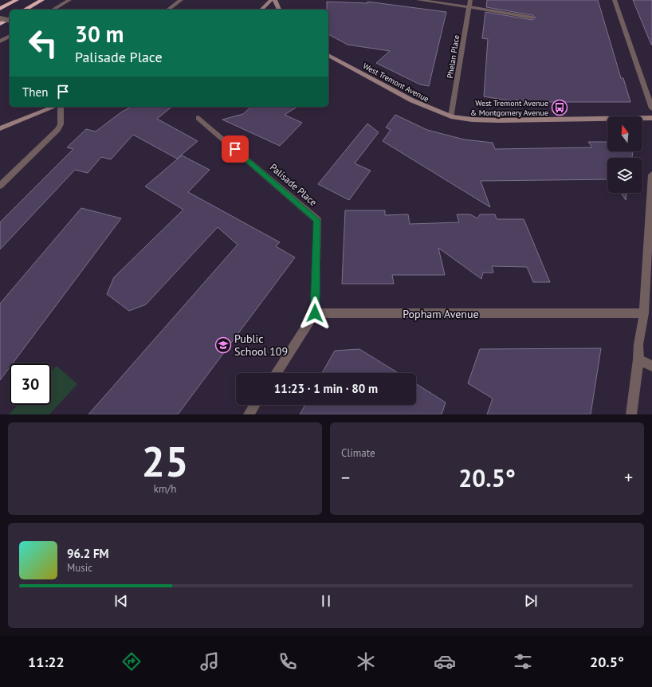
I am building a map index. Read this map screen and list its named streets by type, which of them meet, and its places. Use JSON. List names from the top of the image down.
{
  "streets": {
    "main road": ["West Tremont Avenue"],
    "street": ["Phelan Place", "Palisade Place", "Popham Avenue"]
  },
  "crossings": [
    ["Phelan Place", "West Tremont Avenue"],
    ["Palisade Place", "Popham Avenue"]
  ],
  "places": {
    "bus stop": ["West Tremont Avenue & Montgomery Avenue"],
    "school or university": ["Public School 109"]
  },
  "north": "top",
  "page": {
    "turn": ["30 m", "Palisade Place"],
    "then": "Then",
    "limit": "30",
    "trip": "11:23 · 1 min · 80 m",
    "tile": [
      ["25", "km/h"],
      "Climate"
    ],
    "heat": ["−", "20.5°", "+"],
    "song": ["96.2 FM", "Music"],
    "tabs": ["11:22", "20.5°"]
  }
}
